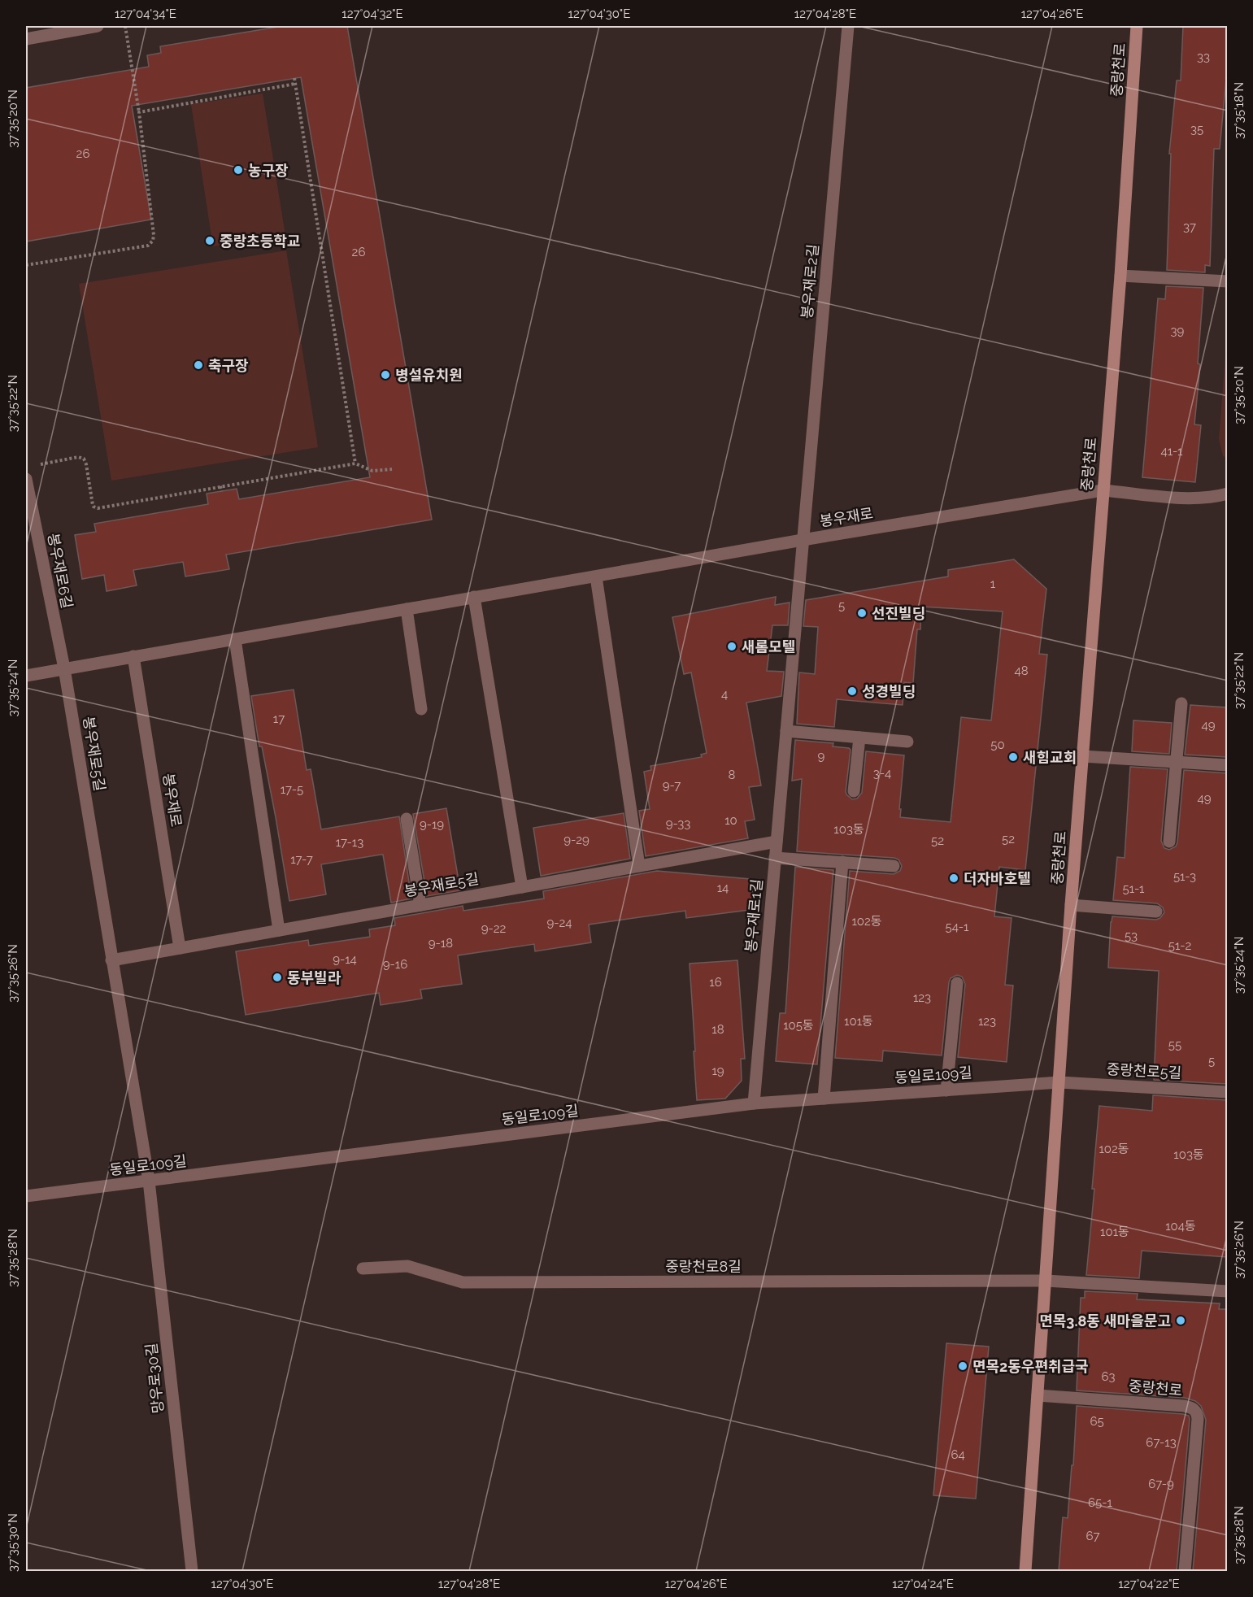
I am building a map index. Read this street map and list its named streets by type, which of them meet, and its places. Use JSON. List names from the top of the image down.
{
  "streets": {
    "main road": ["중랑천로"],
    "street": [
      "봉우재로2길",
      "봉우재로",
      "봉우재로6길",
      "봉우재로5길",
      "봉우재로1길",
      "중랑천로5길",
      "동일로109길",
      "중랑천로8길",
      "망우로30길"
    ]
  },
  "crossings": [
    ["중랑천로", "봉우재로"],
    ["중랑천로", "중랑천로5길"],
    ["중랑천로", "동일로109길"],
    ["중랑천로", "중랑천로8길"],
    ["봉우재로2길", "봉우재로"],
    ["봉우재로2길", "봉우재로1길"],
    ["봉우재로", "봉우재로6길"],
    ["봉우재로", "봉우재로5길"],
    ["봉우재로", "봉우재로1길"],
    ["봉우재로6길", "봉우재로5길"],
    ["봉우재로5길", "봉우재로1길"],
    ["봉우재로5길", "동일로109길"],
    ["봉우재로5길", "망우로30길"],
    ["봉우재로1길", "동일로109길"],
    ["중랑천로5길", "동일로109길"],
    ["동일로109길", "망우로30길"]
  ],
  "places": [
    "농구장",
    "중랑초등학교",
    "축구장",
    "병설유치원",
    "선진빌딩",
    "새롬모텔",
    "성경빌딩",
    "새힘교회",
    "더자바호텔",
    "동부빌라",
    "면목3.8동 새마을문고",
    "면목2동우편취급국"
  ],
  "house_numbers": [
    "33",
    "35",
    "26",
    "37",
    "26",
    "39",
    "41-1",
    "1",
    "5",
    "48",
    "4",
    "17",
    "49",
    "50",
    "9",
    "3-4",
    "8",
    "9-7",
    "17-5",
    "49",
    "10",
    "9-33",
    "9-19",
    "103동",
    "52",
    "9-29",
    "52",
    "17-13",
    "17-7",
    "51-3",
    "14",
    "51-1",
    "102동",
    "9-24",
    "54-1",
    "9-22",
    "53",
    "9-18",
    "51-2",
    "9-14",
    "9-16",
    "16",
    "123",
    "101동",
    "123",
    "105동",
    "18",
    "55",
    "5",
    "19",
    "102동",
    "103동",
    "104동",
    "101동",
    "63",
    "65",
    "67-13",
    "64",
    "67-9",
    "65-1",
    "67"
  ],
  "coordinates": [
    "127°04'34\"E",
    "127°04'32\"E",
    "127°04'30\"E",
    "127°04'28\"E",
    "127°04'26\"E",
    "37°35'18\"N",
    "37°35'20\"N",
    "37°35'22\"N",
    "37°35'24\"N",
    "37°35'26\"N",
    "37°35'28\"N",
    "37°35'30\"N",
    "127°04'24\"E",
    "127°04'22\"E"
  ]
}
